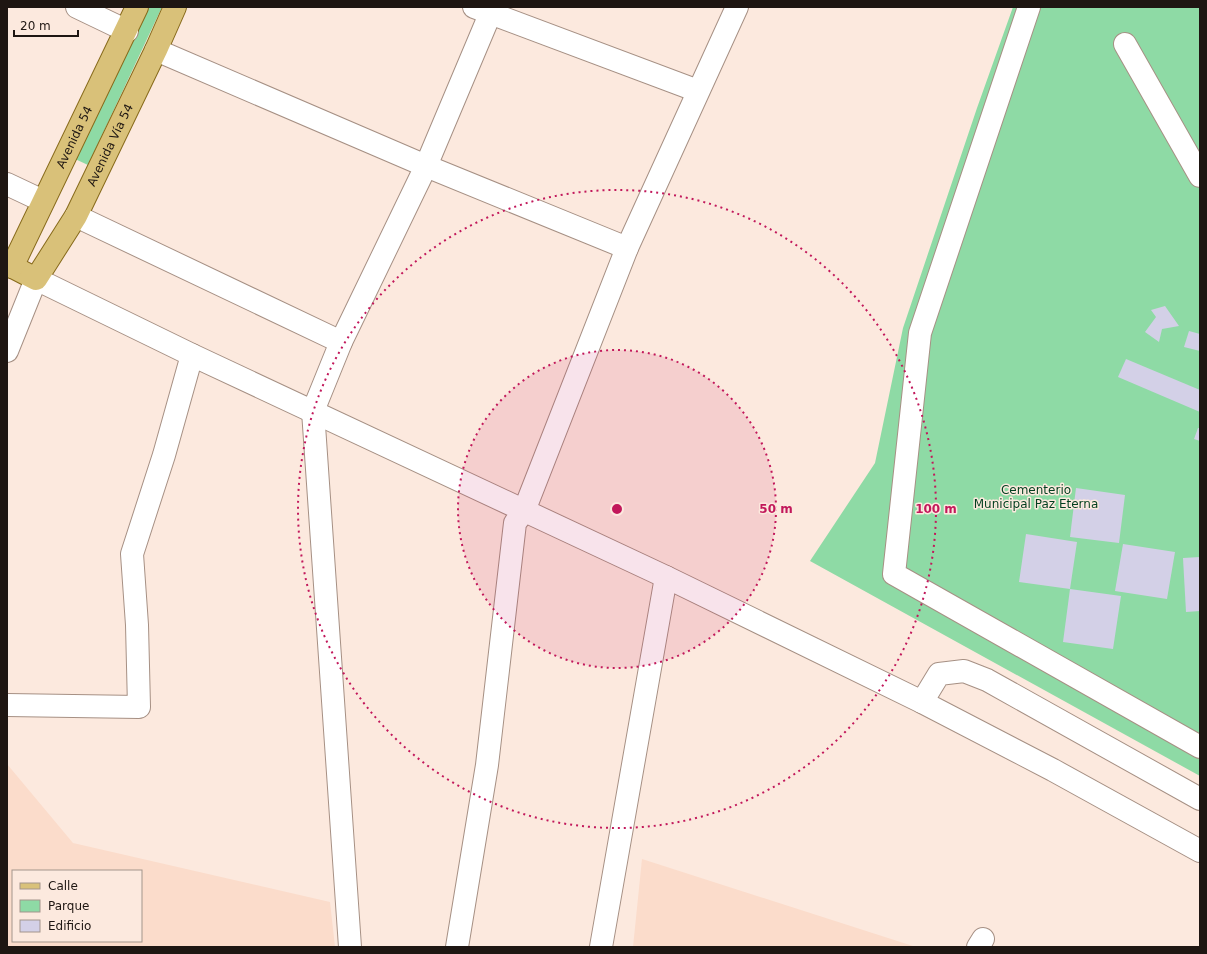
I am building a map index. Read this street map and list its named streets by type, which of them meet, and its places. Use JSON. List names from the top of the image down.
{
  "streets": {
    "main road": ["Avenida 54", "Avenida Vía 54"]
  },
  "parks": ["Cementerio Municipal Paz Eterna"],
  "legend": ["Calle", "Parque", "Edificio"],
  "scale_bar": "20 m",
  "rings": ["50 m", "100 m"]
}
